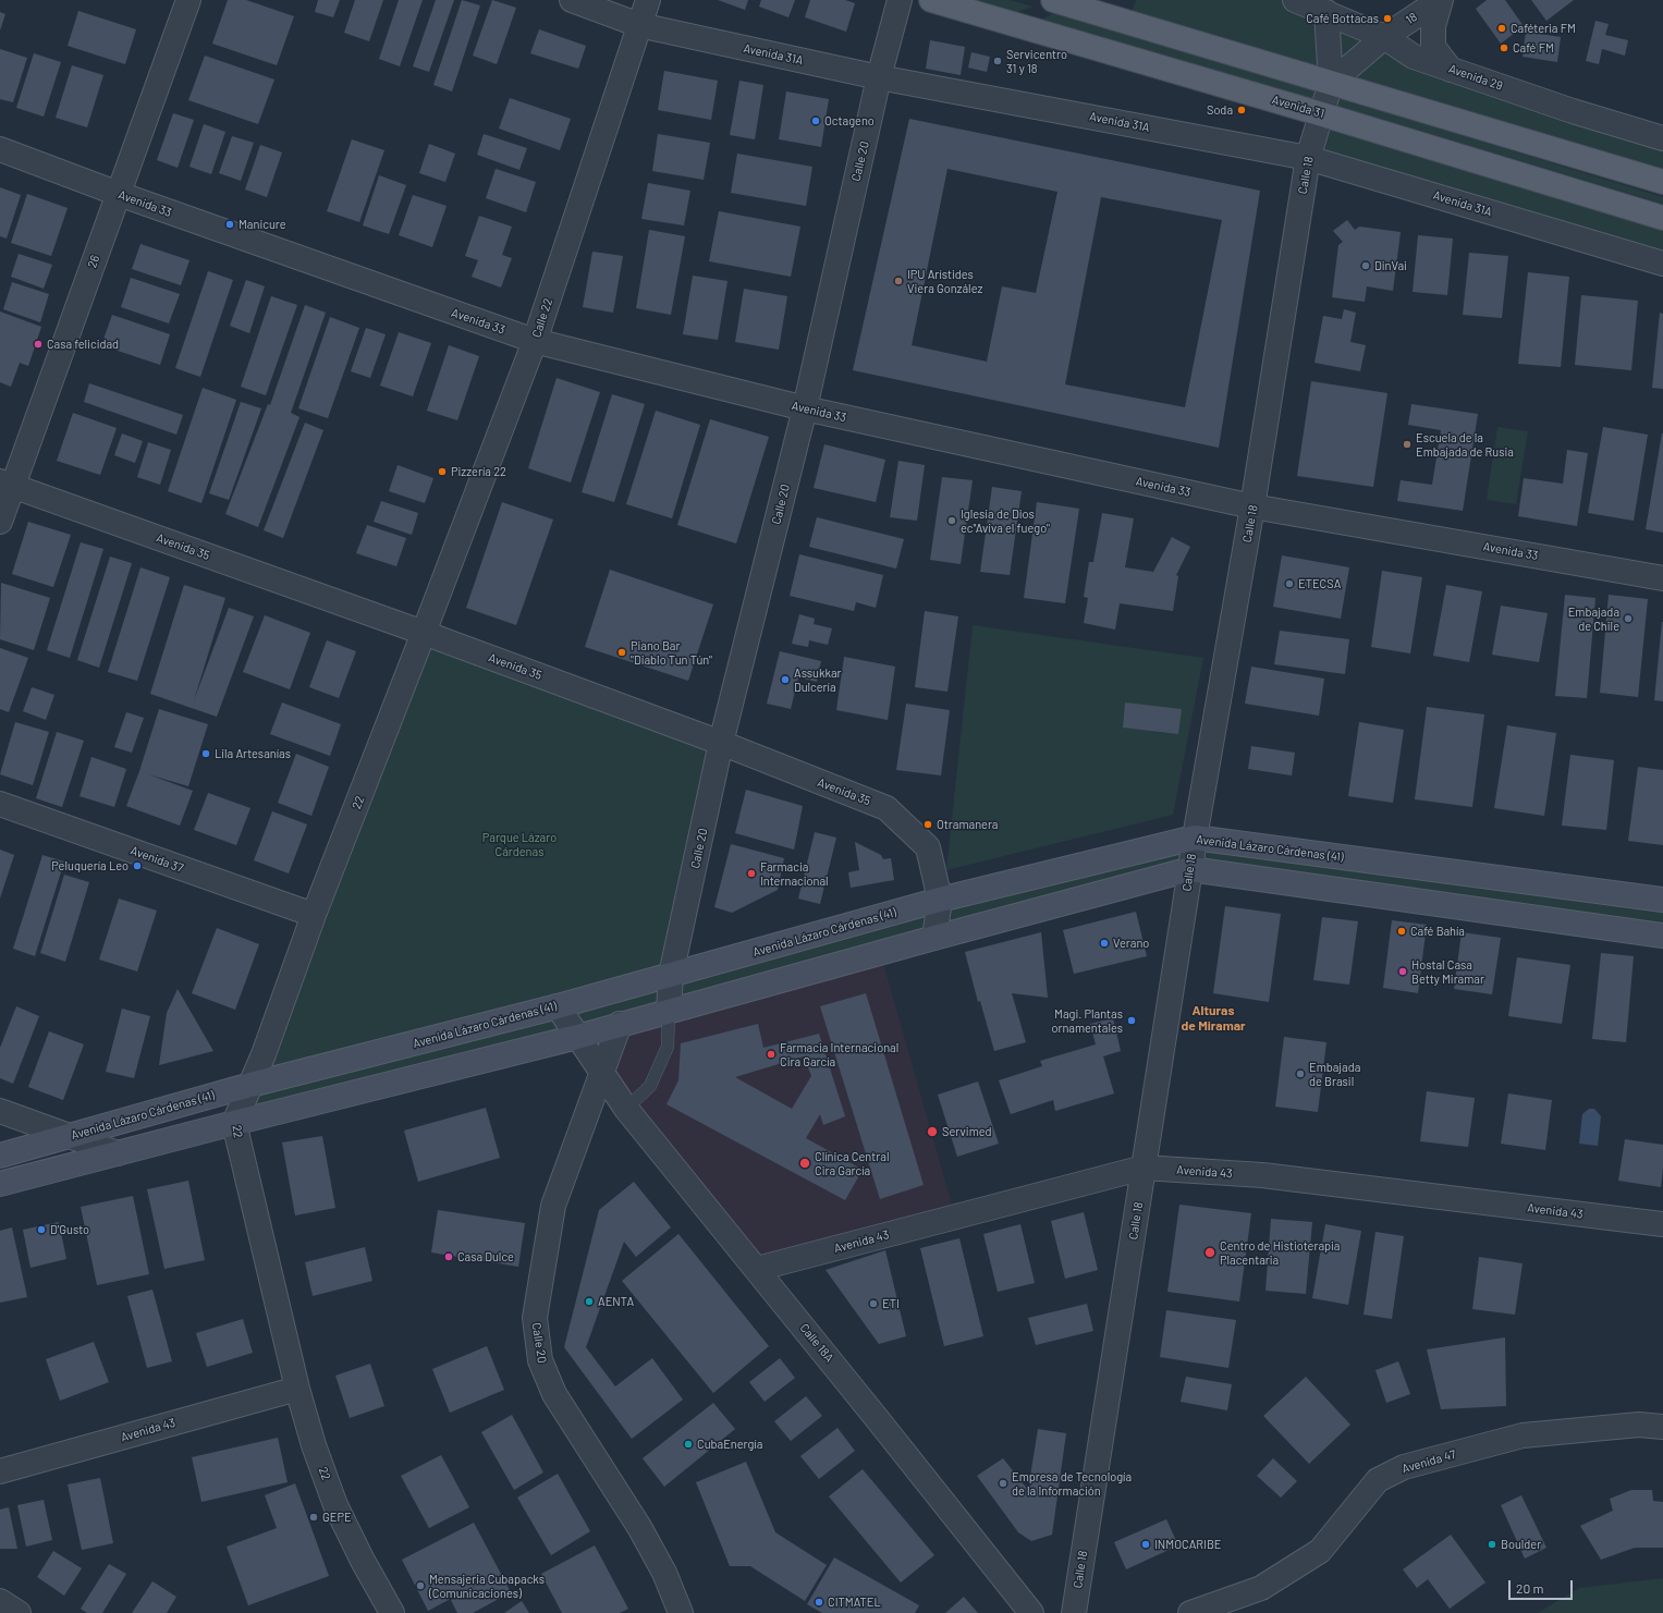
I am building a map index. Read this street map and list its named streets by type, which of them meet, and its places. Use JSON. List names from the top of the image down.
{
  "streets": {
    "main road": ["Avenida 31", "Avenida Lázaro Cárdenas (41)"],
    "street": [
      "18",
      "Avenida 31A",
      "Avenida 29",
      "Calle 20",
      "Calle 18",
      "Avenida 33",
      "26",
      "Calle 22",
      "Avenida 35",
      "22",
      "Avenida 37",
      "Avenida 43",
      "Calle 18A",
      "Avenida 47"
    ]
  },
  "crossings": [
    ["18", "Avenida 29"],
    ["Avenida 31A", "Calle 20"],
    ["Avenida 31A", "Calle 18"],
    ["Avenida 31A", "Calle 22"],
    ["Avenida 29", "Calle 18"],
    ["Avenida 31", "Calle 18"],
    ["Calle 20", "Avenida 33"],
    ["Calle 20", "Avenida 35"],
    ["Calle 20", "Avenida Lázaro Cárdenas (41)"],
    ["Calle 20", "Calle 18A"],
    ["Calle 18", "Avenida 33"],
    ["Calle 18", "Avenida Lázaro Cárdenas (41)"],
    ["Calle 18", "Avenida 43"],
    ["Avenida 33", "26"],
    ["Avenida 33", "Calle 22"],
    ["26", "Avenida 35"],
    ["Calle 22", "Avenida 35"],
    ["Calle 22", "22"],
    ["Avenida 35", "22"],
    ["Avenida 35", "Avenida Lázaro Cárdenas (41)"],
    ["22", "Avenida Lázaro Cárdenas (41)"],
    ["22", "Avenida 37"],
    ["22", "Avenida 43"],
    ["Avenida 43", "Calle 18A"]
  ],
  "districts": ["Alturas de Miramar"],
  "parks": ["Parque Lázaro Cárdenas"],
  "places": [
    "Café Bottacas",
    "Caféteria FM",
    "Café FM",
    "Servicentro 31 y 18",
    "Soda",
    "Octageno",
    "Manicure",
    "DinVai",
    "IPU Arístides Viera González",
    "Casa felicidad",
    "Escuela de la Embajada de Rusia",
    "Pizzería 22",
    "Iglesia de Dios ec\"Aviva el fuego\"",
    "ETECSA",
    "Embajada de Chile",
    "Piano Bar \"Diablo Tun Tún\"",
    "Assukkar Dulcería",
    "Lila Artesanías",
    "Otramanera",
    "Peluquería Leo",
    "Farmacia Internacional",
    "Café Bahía",
    "Verano",
    "Hostal Casa Betty Miramar",
    "Magi. Plantas ornamentales",
    "Farmacia Internacional Cira García",
    "Embajada de Brasil",
    "Servimed",
    "Clínica Central Cira García",
    "D'Gusto",
    "Centro de Histioterapia Placentaria",
    "Casa Dulce",
    "AENTA",
    "ETI",
    "CubaEnergía",
    "Empresa de Tecnología de la Información",
    "GEPE",
    "INMOCARIBE",
    "Boulder",
    "Mensajeria Cubapacks (Comunicaciones)",
    "CITMATEL"
  ],
  "scale_bar": "20 m"
}
